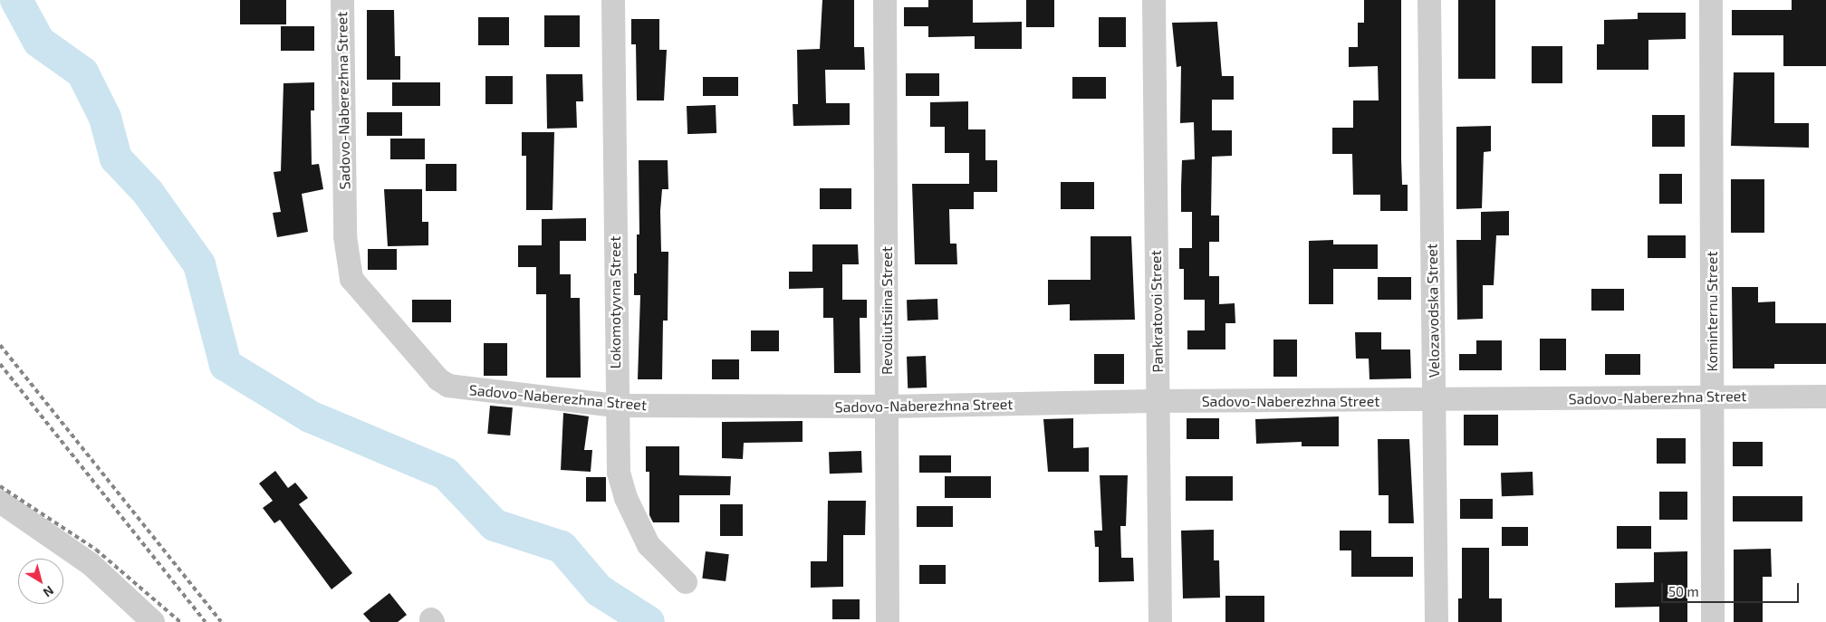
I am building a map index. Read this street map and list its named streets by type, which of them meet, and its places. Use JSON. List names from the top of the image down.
{
  "streets": {
    "street": [
      "Sadovo-Naberezhna Street",
      "Lokomotyvna Street",
      "Revoliutsiina Street",
      "Velozavodska Street",
      "Pankratovoi Street",
      "Kominternu Street"
    ]
  },
  "crossings": [
    ["Sadovo-Naberezhna Street", "Lokomotyvna Street"],
    ["Sadovo-Naberezhna Street", "Revoliutsiina Street"],
    ["Sadovo-Naberezhna Street", "Velozavodska Street"],
    ["Sadovo-Naberezhna Street", "Pankratovoi Street"],
    ["Sadovo-Naberezhna Street", "Kominternu Street"]
  ],
  "scale_bar": "50 m",
  "north": "bottom right"
}
